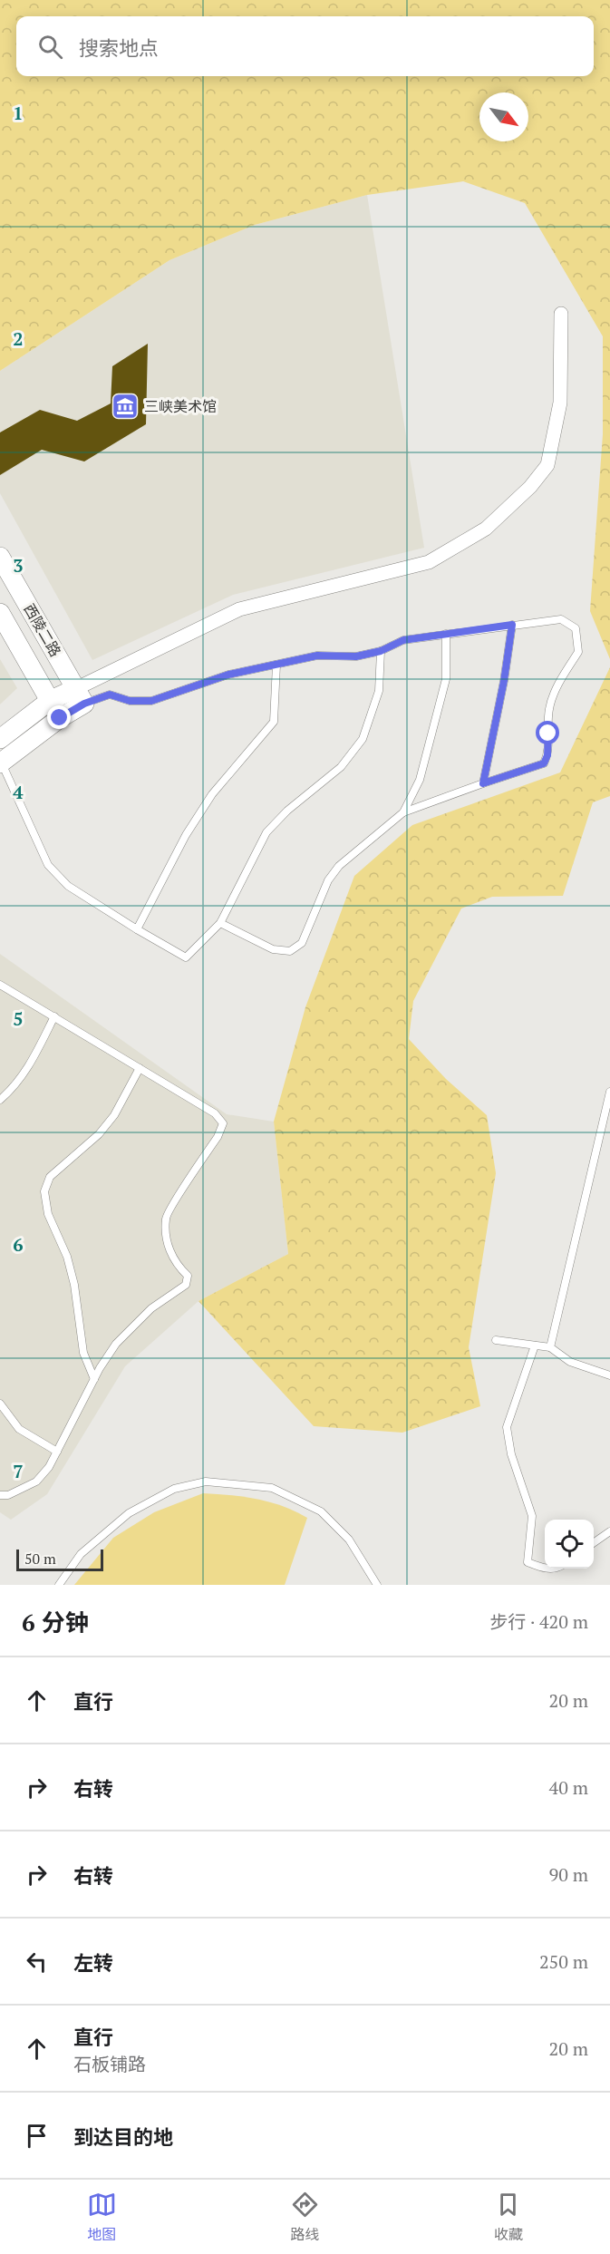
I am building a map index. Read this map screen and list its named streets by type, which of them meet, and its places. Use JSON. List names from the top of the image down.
{
  "streets": {
    "main road": ["西陵二路"]
  },
  "places": {
    "museum": ["三峡美术馆"]
  },
  "scale_bar": "50 m",
  "north": "bottom right",
  "page": {
    "search": "搜索地点",
    "scale": "50 m",
    "heading": ["6 分钟", "步行 · 420 m"],
    "list": [
      ["直行", "20 m"],
      ["右转", "40 m"],
      ["右转", "90 m"],
      ["左转", "250 m"],
      ["直行", "石板铺路", "20 m"],
      "到达目的地"
    ],
    "nav": ["地图", "路线", "收藏"]
  },
  "grid": {
    "rows": [
      "1",
      "2",
      "3",
      "4",
      "5",
      "6",
      "7"
    ]
  }
}
